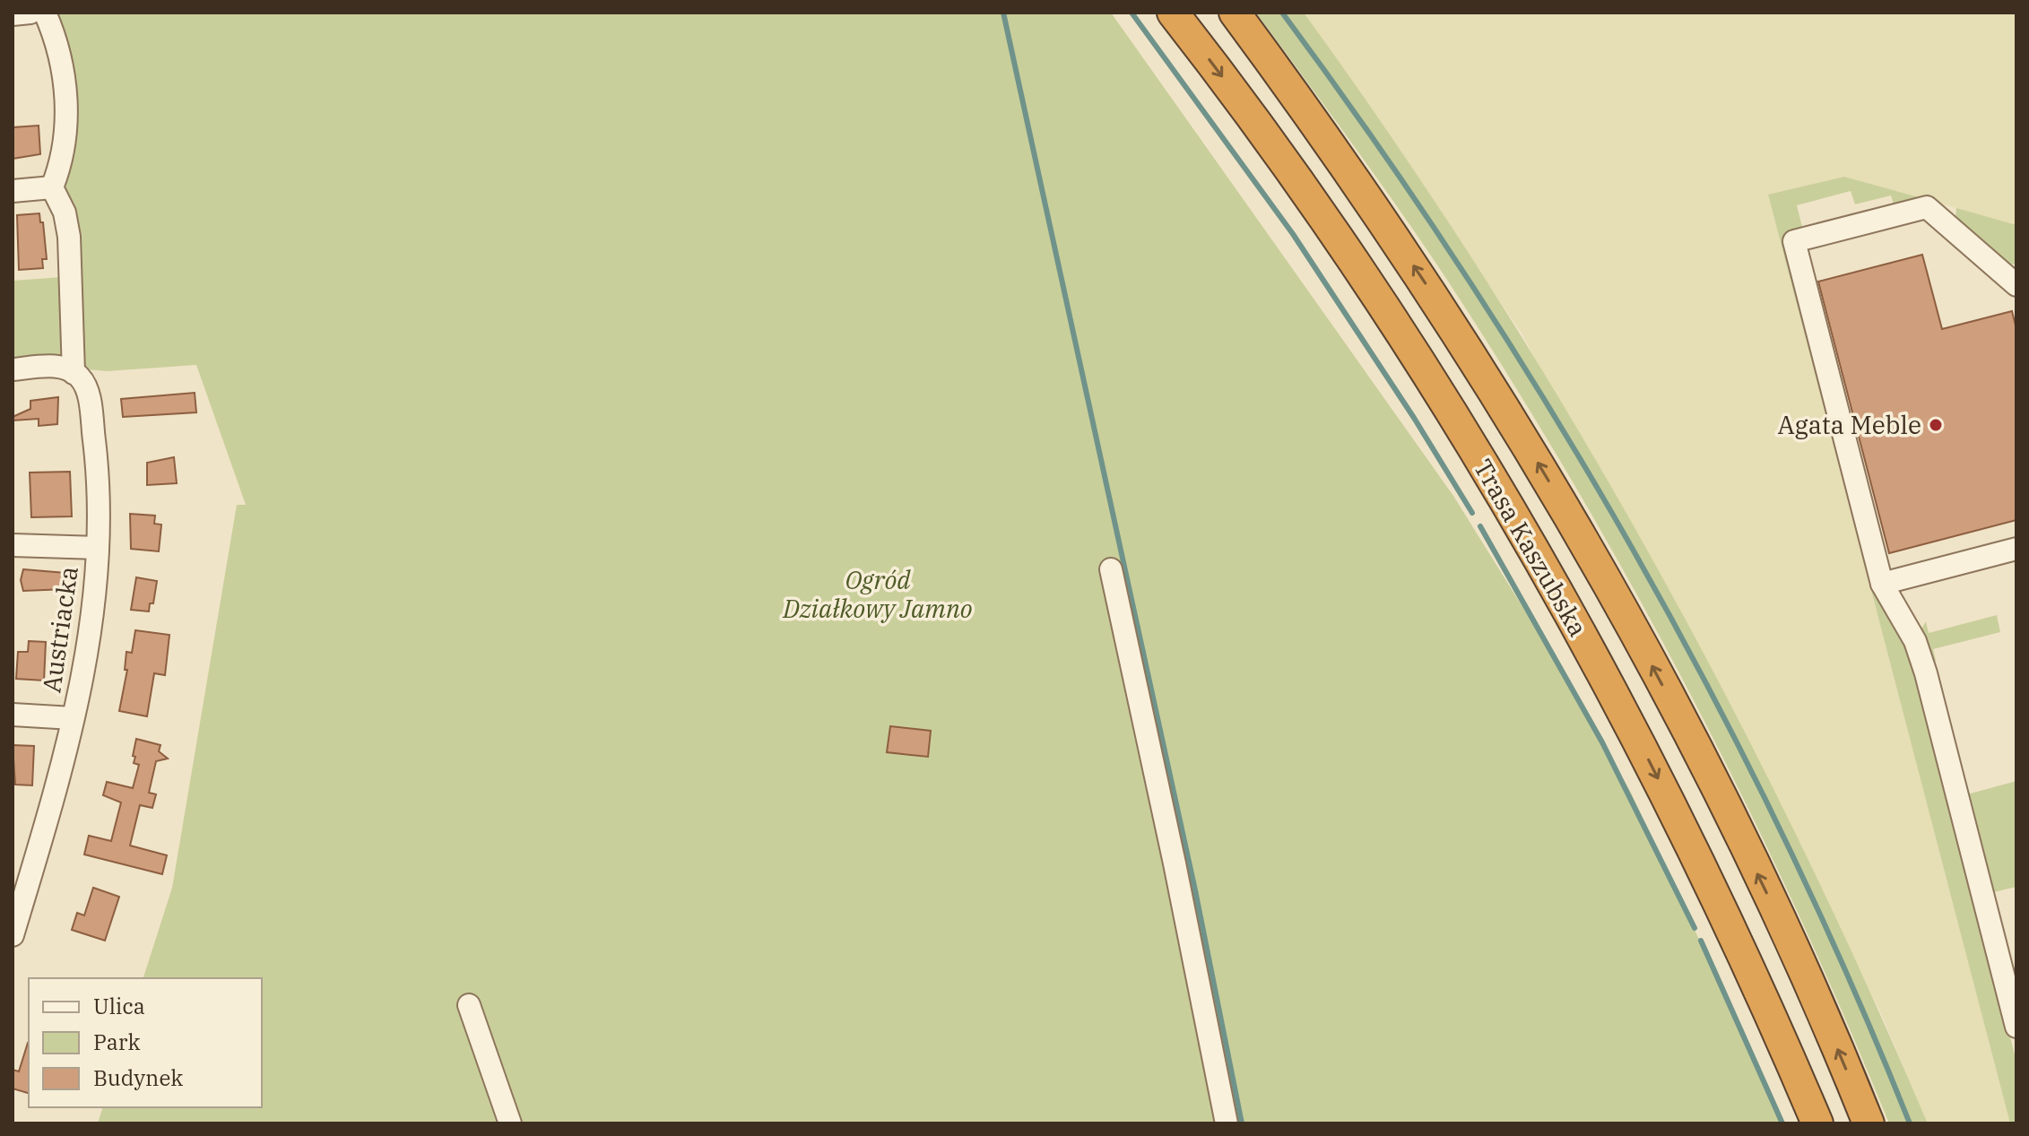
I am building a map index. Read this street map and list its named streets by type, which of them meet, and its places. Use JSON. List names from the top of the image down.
{
  "streets": {
    "highway": ["Trasa Kaszubska"],
    "street": ["Austriacka"]
  },
  "parks": ["Ogród Działkowy Jamno"],
  "places": ["Agata Meble"],
  "legend": ["Ulica", "Park", "Budynek"]
}
